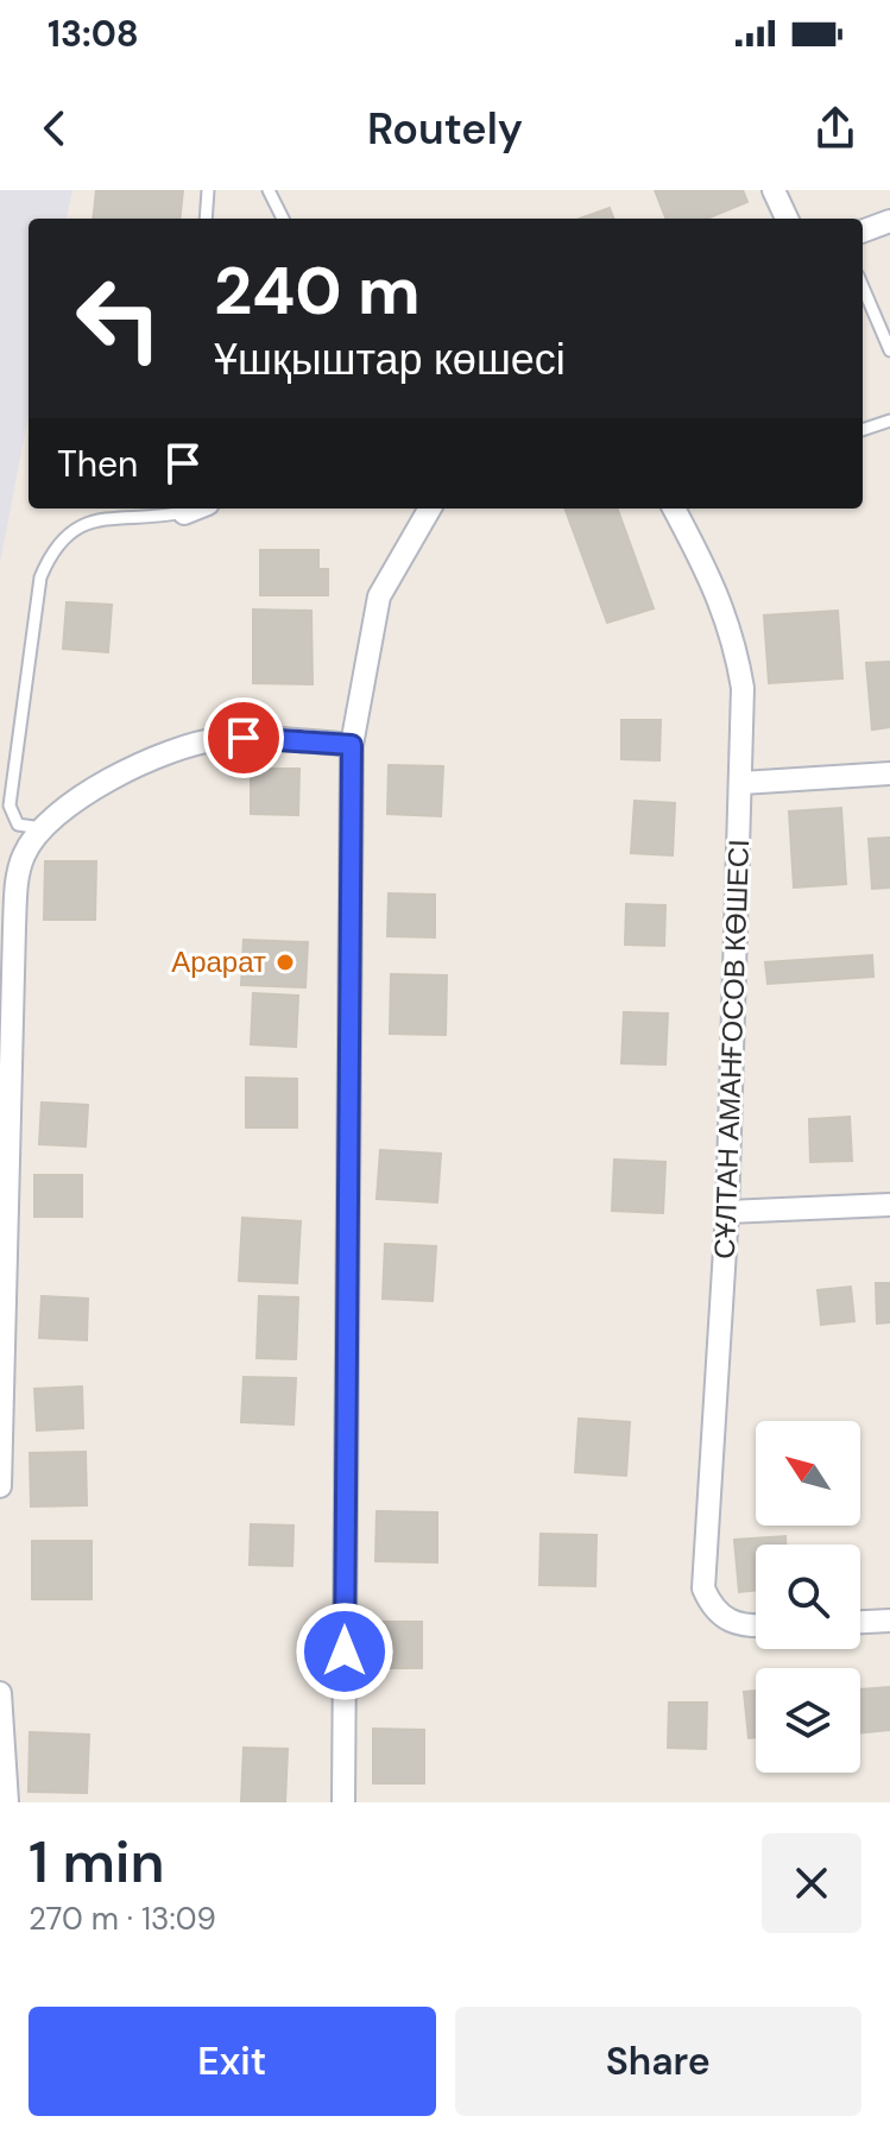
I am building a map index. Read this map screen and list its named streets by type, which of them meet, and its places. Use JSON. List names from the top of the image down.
{
  "streets": {
    "street": ["СҰЛТАН АМАНҒОСОВ КӨШЕСІ"]
  },
  "places": ["Арарат"],
  "north": "top left",
  "page": {
    "status": "13:08",
    "header": "Routely",
    "turn": ["240 m", "Ұшқыштар көшесі"],
    "then": "Then",
    "heading": ["1 min", "270 m · 13:09"],
    "buttons": ["Exit", "Share"]
  }
}
